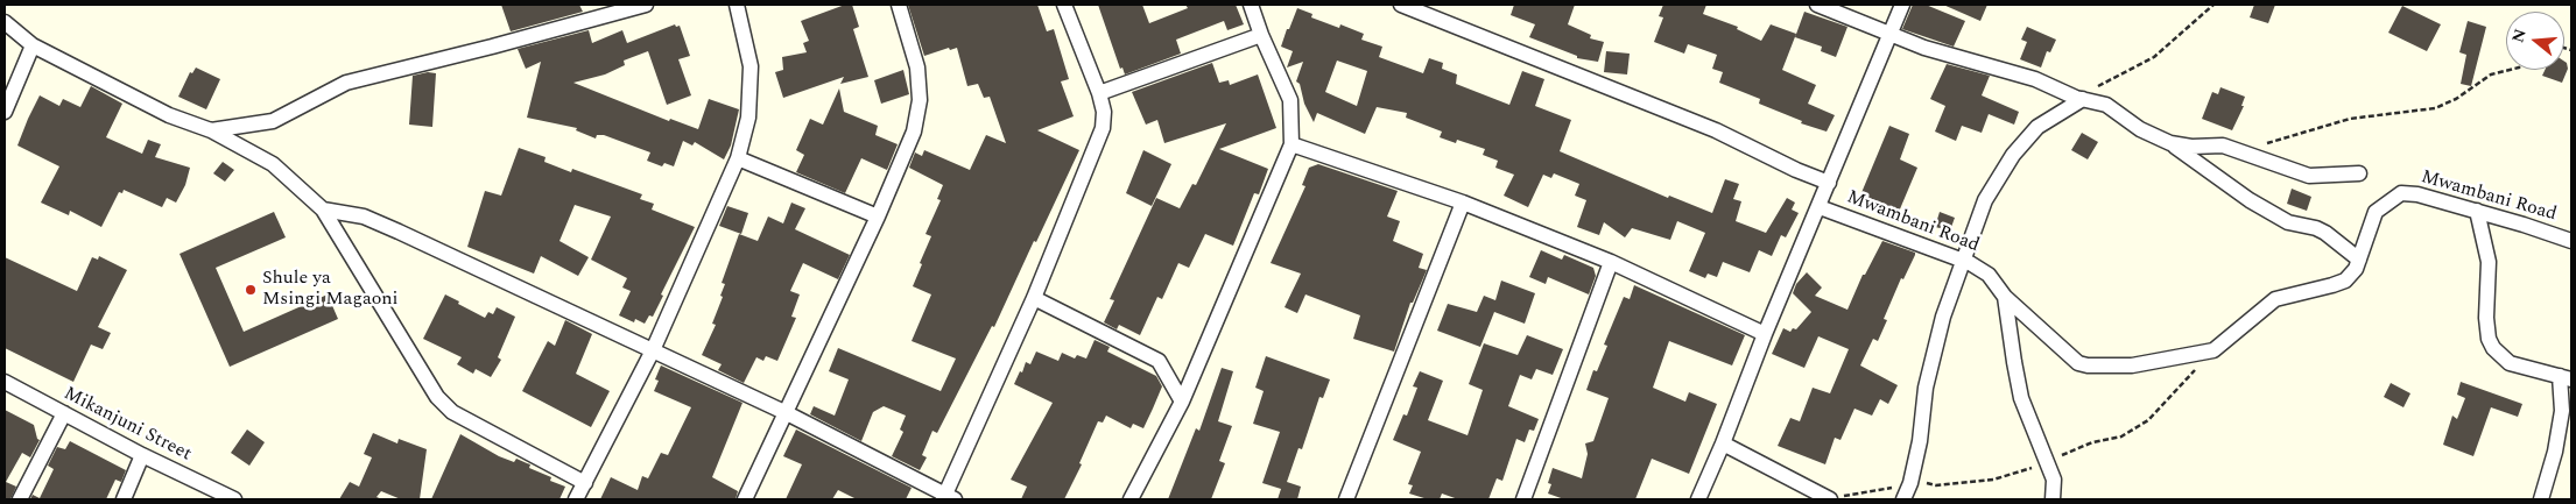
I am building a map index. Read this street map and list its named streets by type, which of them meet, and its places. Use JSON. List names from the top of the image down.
{
  "streets": {
    "street": ["Mwambani Road", "Mikanjuni Street"]
  },
  "places": ["Shule ya Msingi Magaoni"],
  "north": "left"
}
